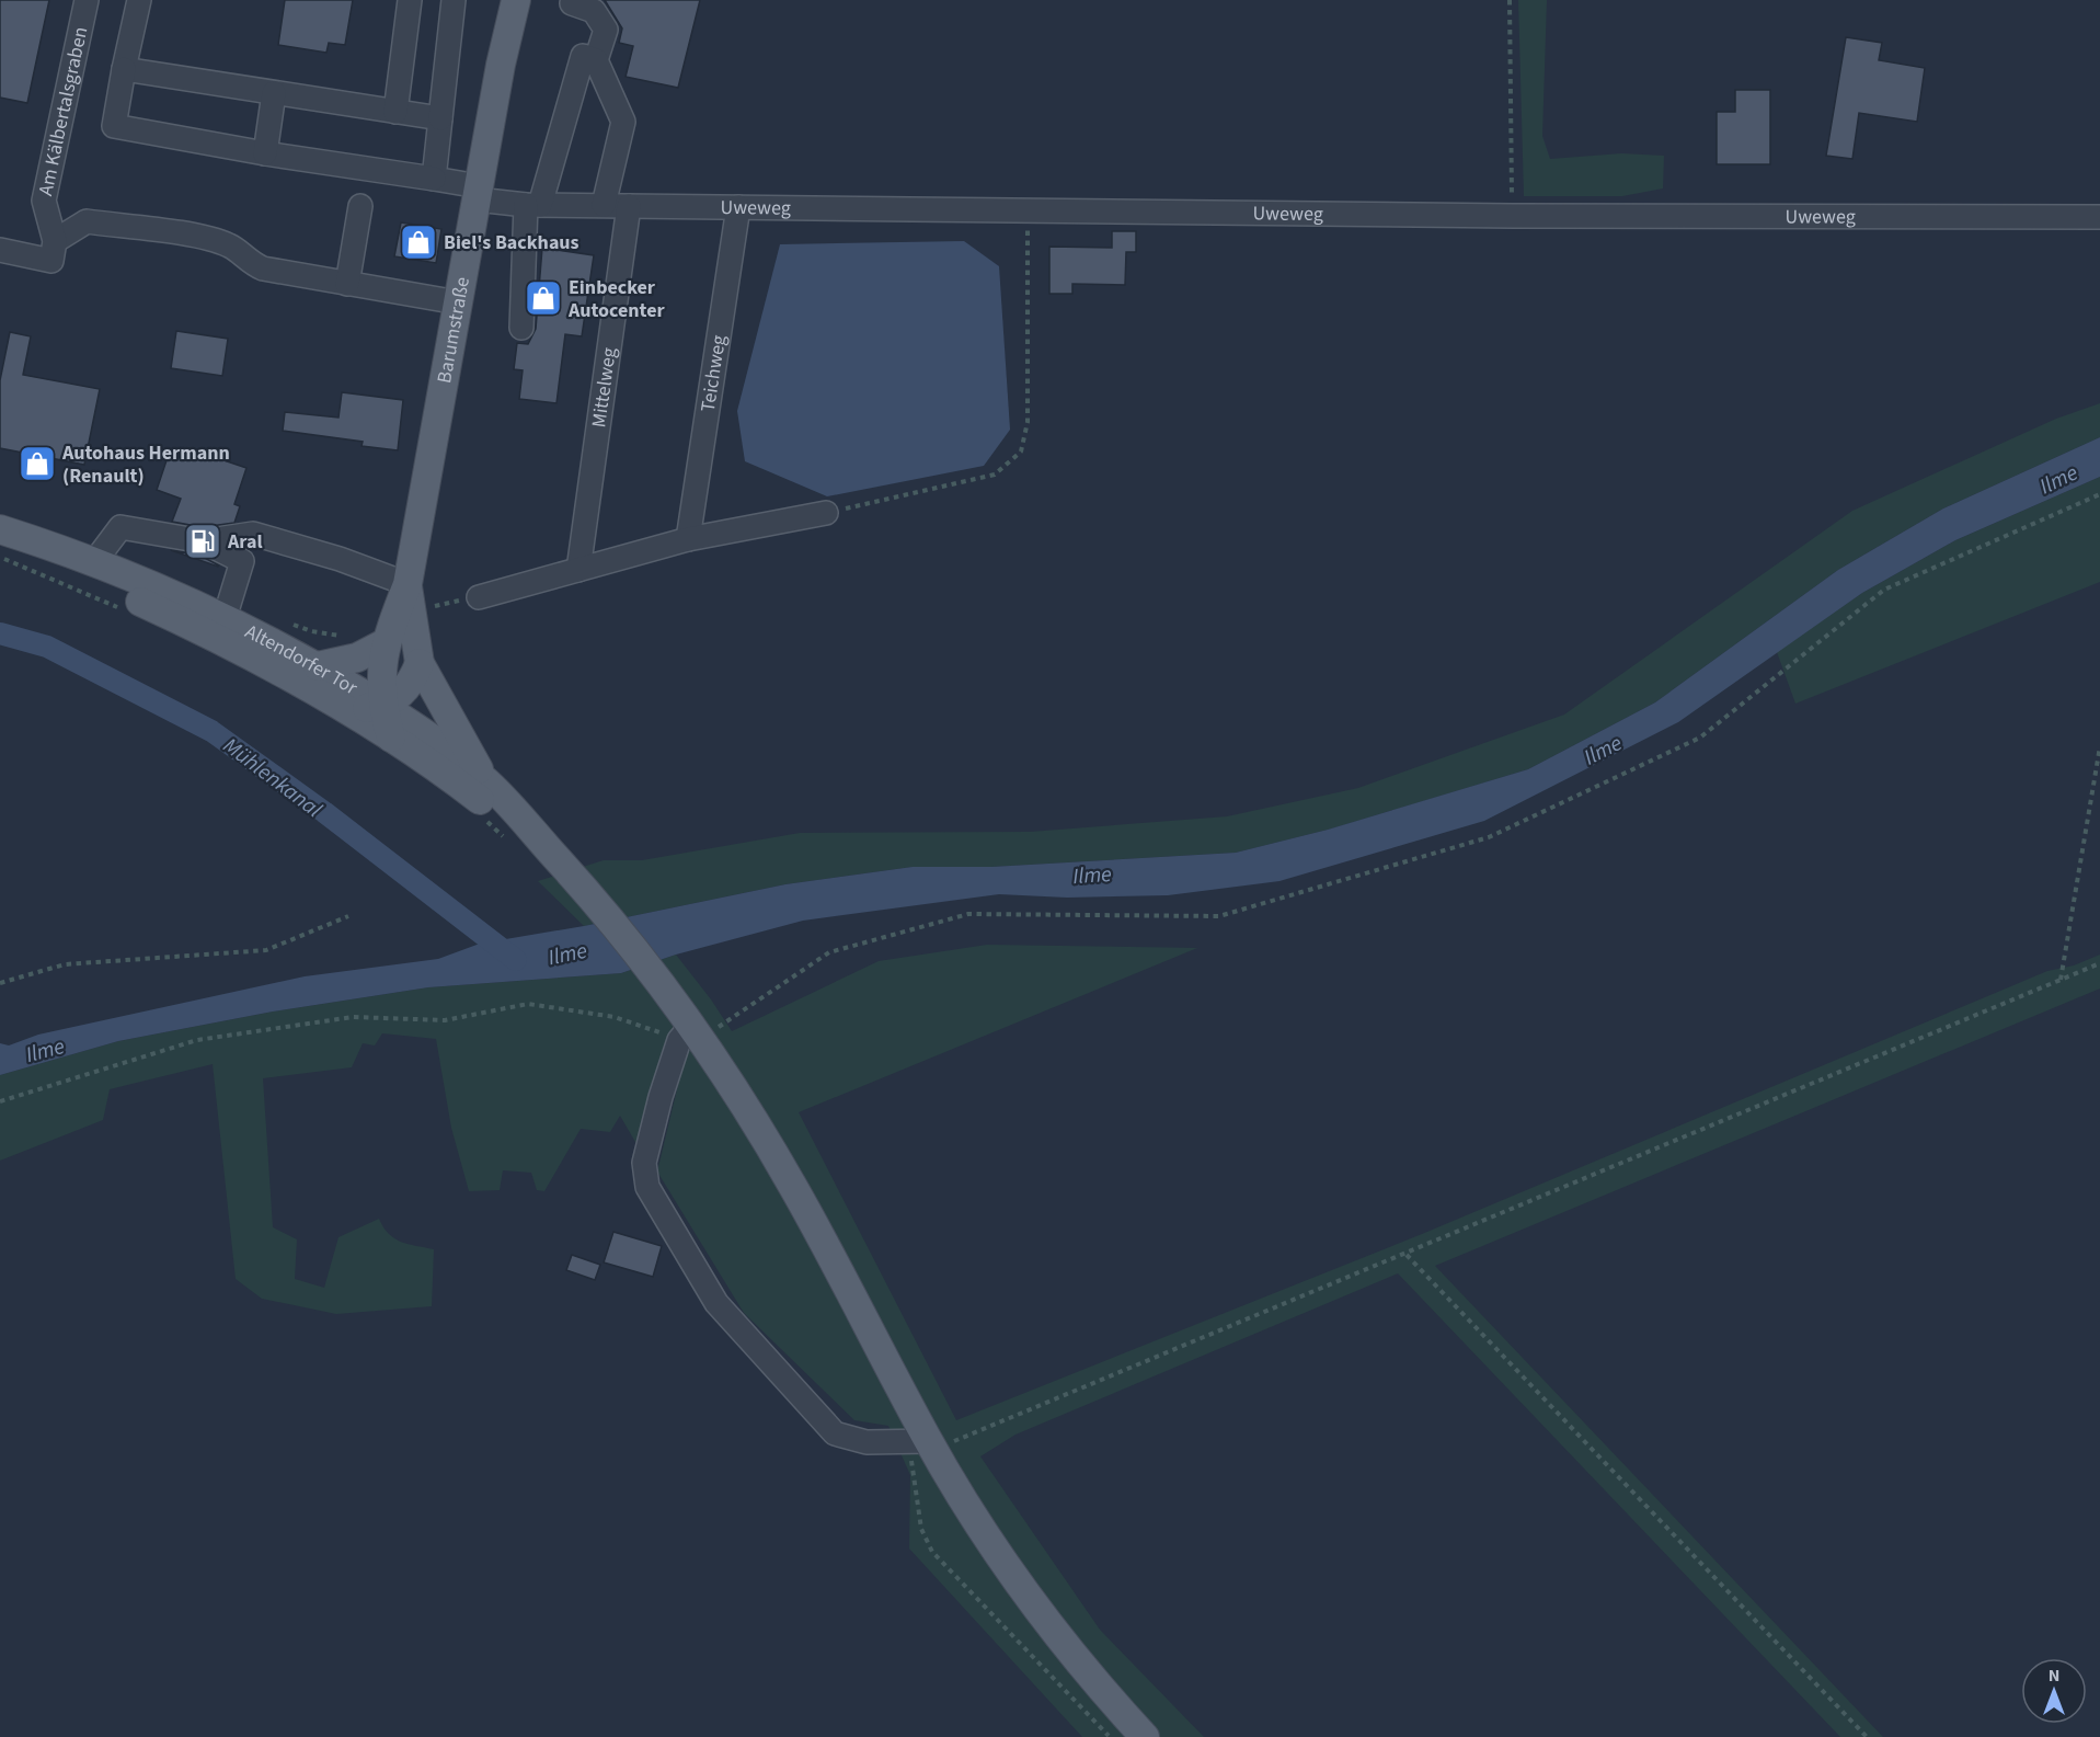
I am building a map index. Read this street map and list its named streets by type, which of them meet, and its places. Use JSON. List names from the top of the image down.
{
  "streets": {
    "main road": ["Barumstraße", "Altendorfer Tor"],
    "street": [
      "Am Kälbertalsgraben",
      "Uweweg",
      "Teichweg",
      "Mittelweg"
    ]
  },
  "crossings": [
    ["Uweweg", "Barumstraße"],
    ["Uweweg", "Teichweg"],
    ["Uweweg", "Mittelweg"],
    ["Barumstraße", "Altendorfer Tor"]
  ],
  "water": ["Ilme", "Mühlenkanal"],
  "places": {
    "shop": ["Biel's Backhaus", "Einbecker Autocenter", "Autohaus Hermann (Renault)"],
    "fuel station": ["Aral"]
  },
  "north": "top"
}
